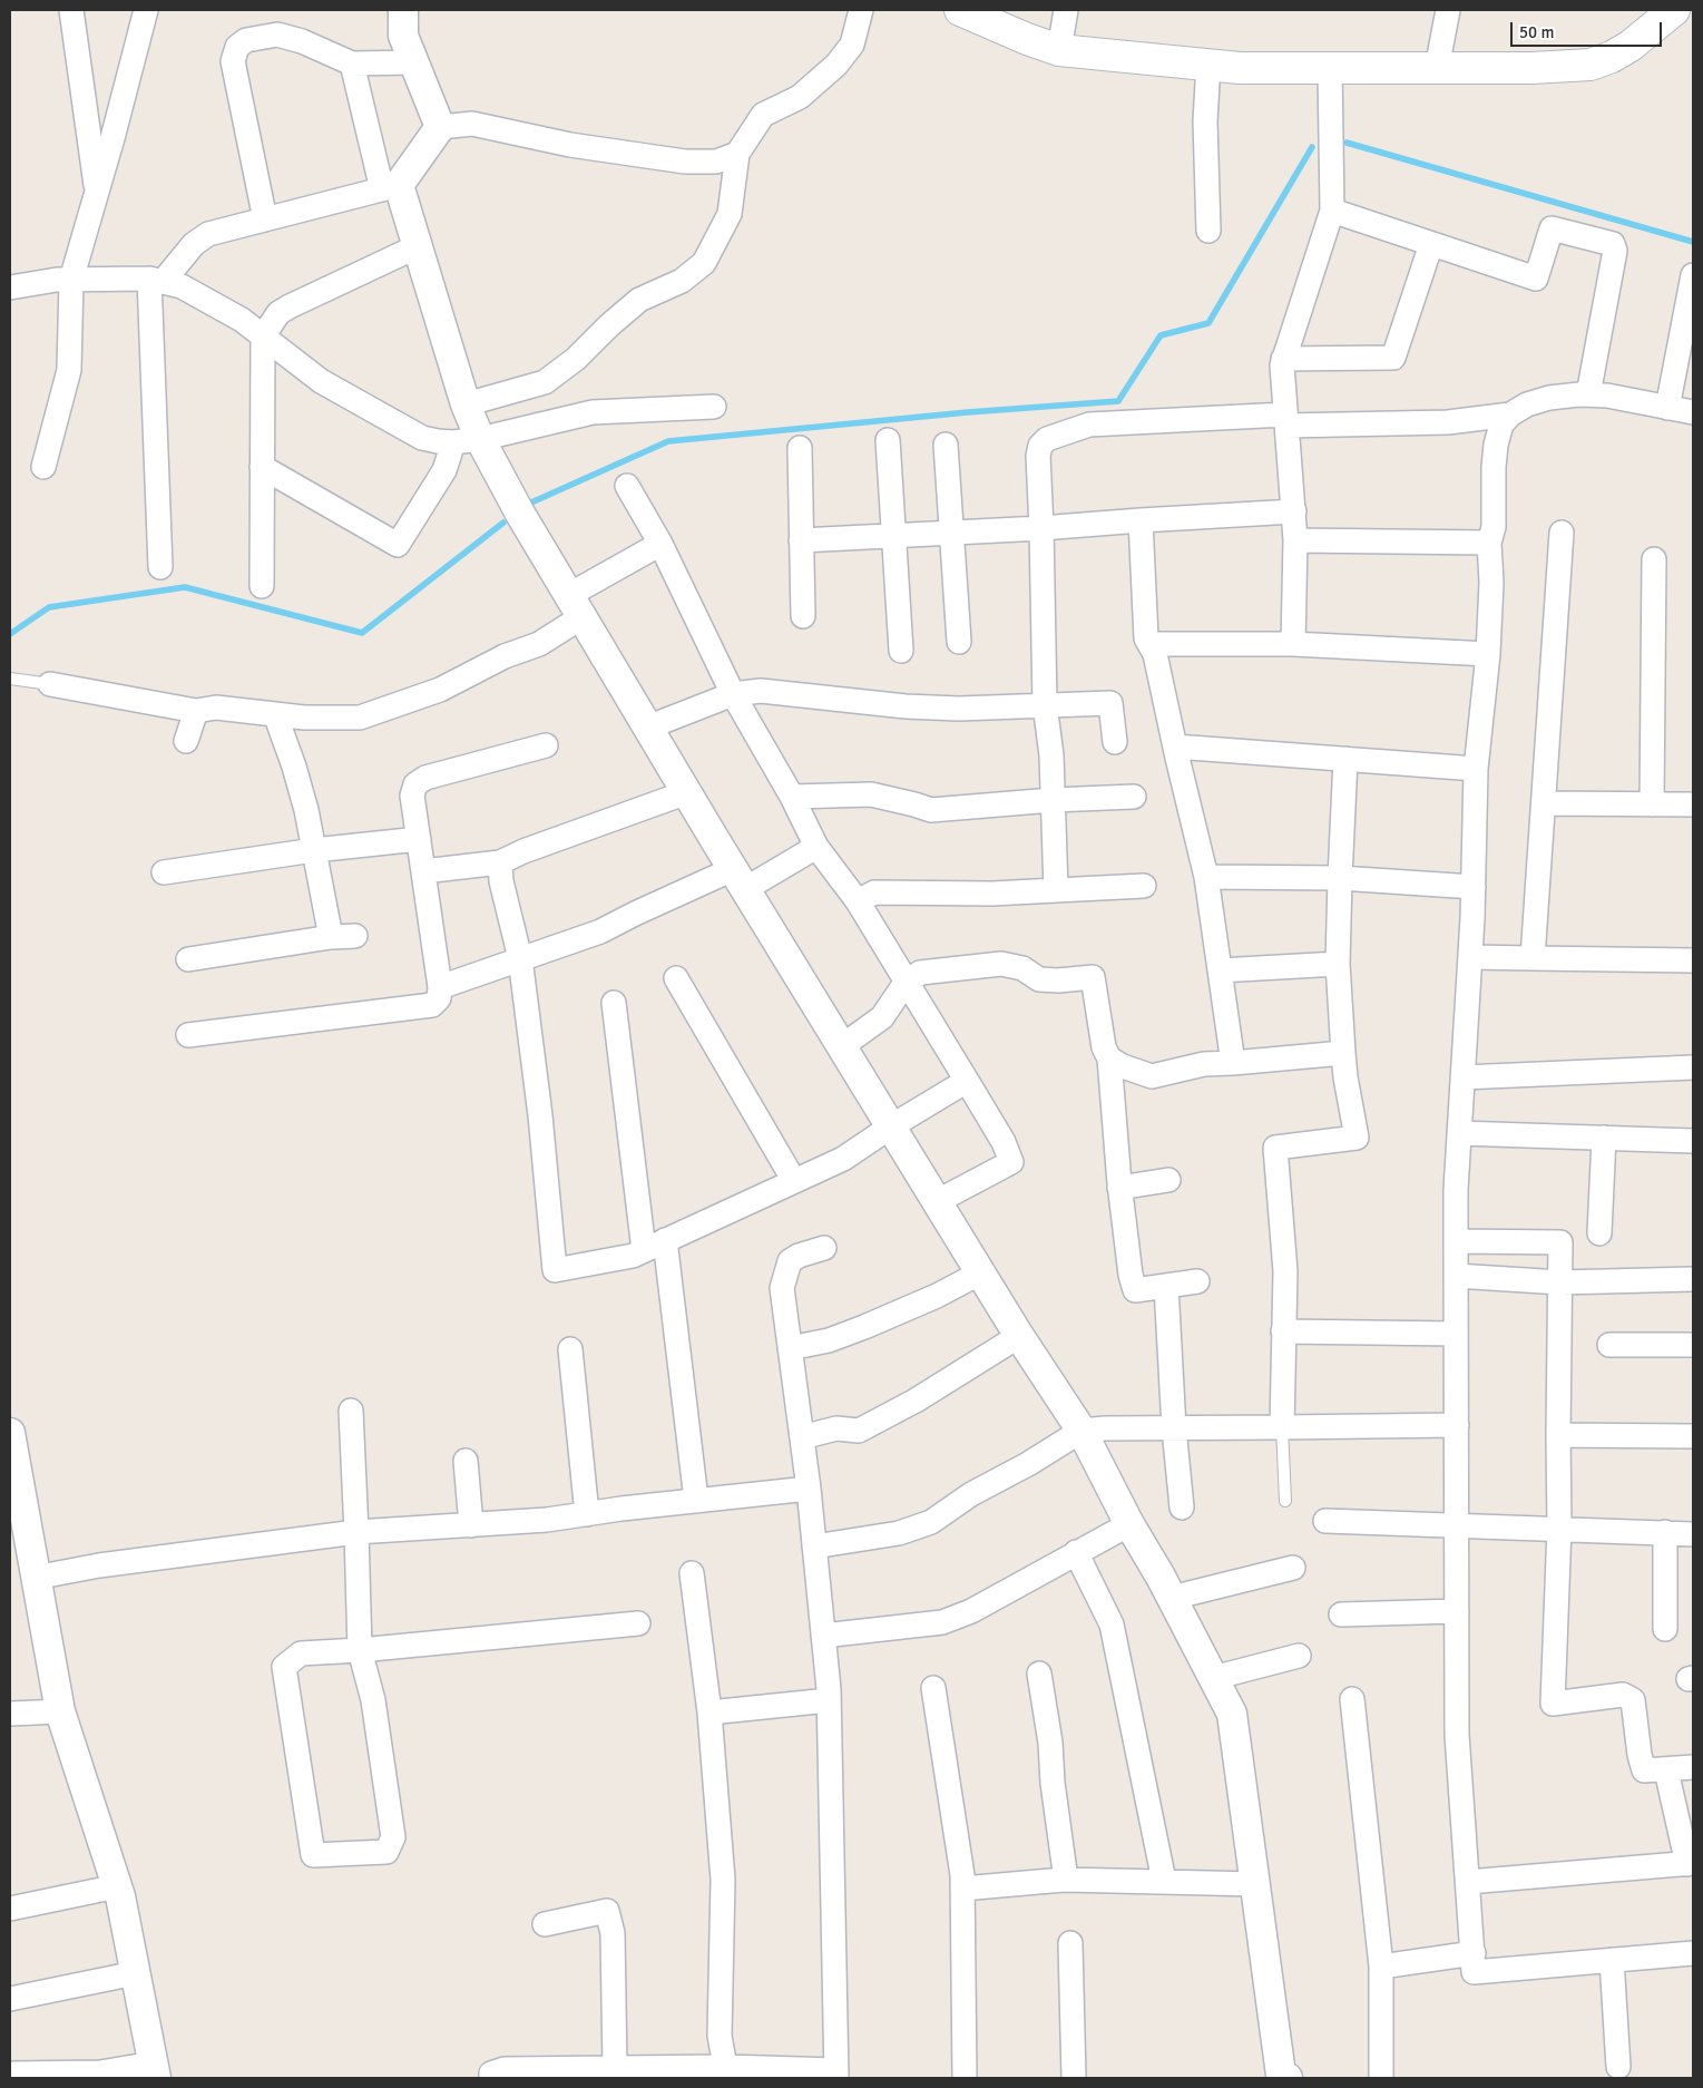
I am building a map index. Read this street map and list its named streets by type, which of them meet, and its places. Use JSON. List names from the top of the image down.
{
  "scale_bar": "50 m"
}
